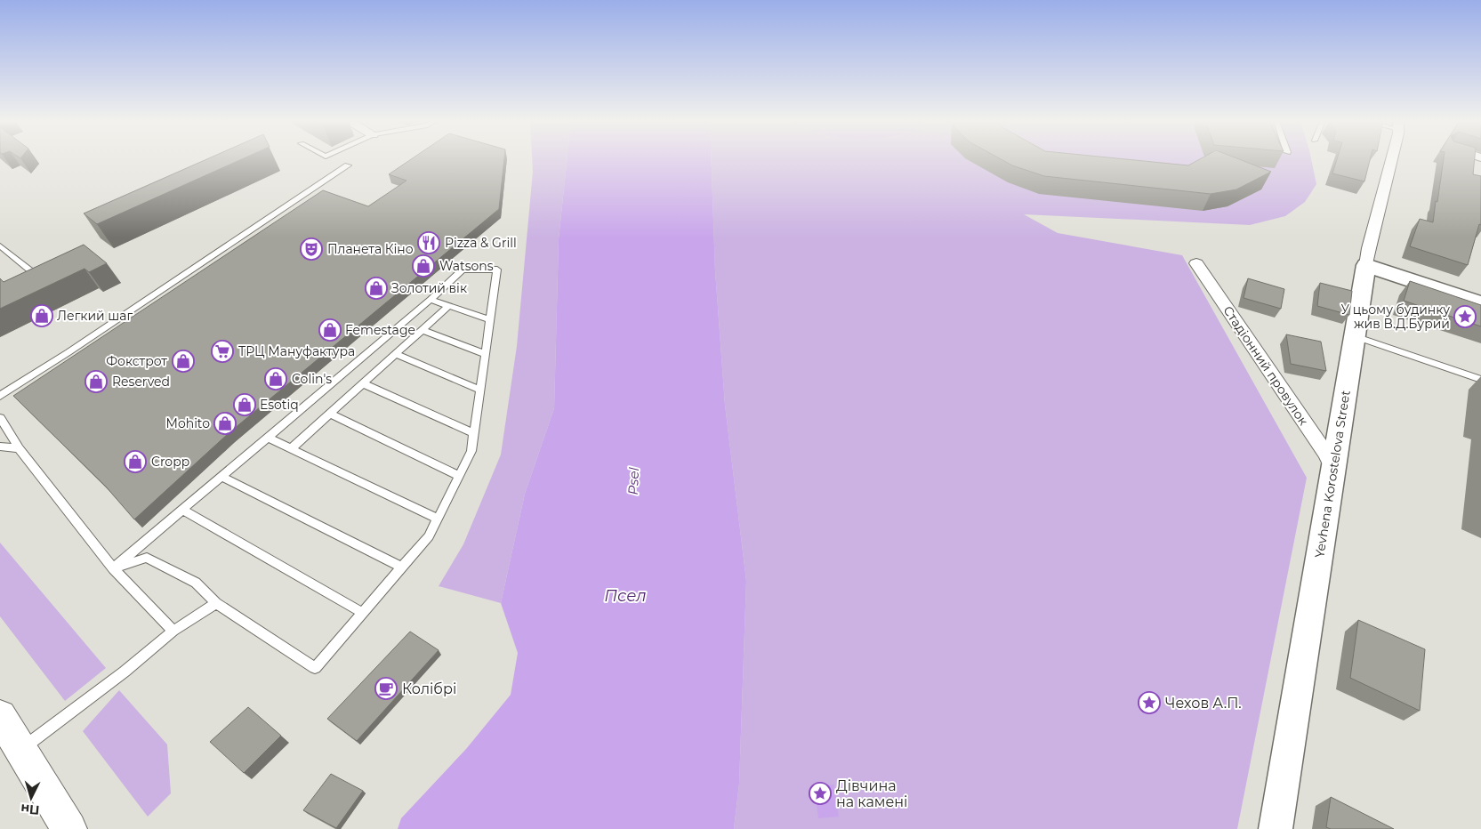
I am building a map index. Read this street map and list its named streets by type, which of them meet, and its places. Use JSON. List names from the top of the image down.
{
  "streets": {
    "street": ["Стадіонний провулок", "Yevhena Korostelova Street"]
  },
  "crossings": [
    ["Стадіонний провулок", "Yevhena Korostelova Street"]
  ],
  "water": ["Psel", "Псел"],
  "places": {
    "restaurant": ["Pizza & Grill"],
    "theatre": ["Планета Кіно"],
    "shop": [
      "Watsons",
      "Золотий вік",
      "Легкий шаг",
      "Femestage",
      "Фокстрот",
      "Colin's",
      "Reserved",
      "Esotiq",
      "Mohito",
      "Cropp"
    ],
    "place": ["У цьому будинку жив В.Д.Бурий", "Чехов А.П.", "Дівчина на камені"],
    "supermarket": ["ТРЦ Мануфактура"],
    "cafe": ["Колібрі"]
  },
  "north": "bottom"
}
